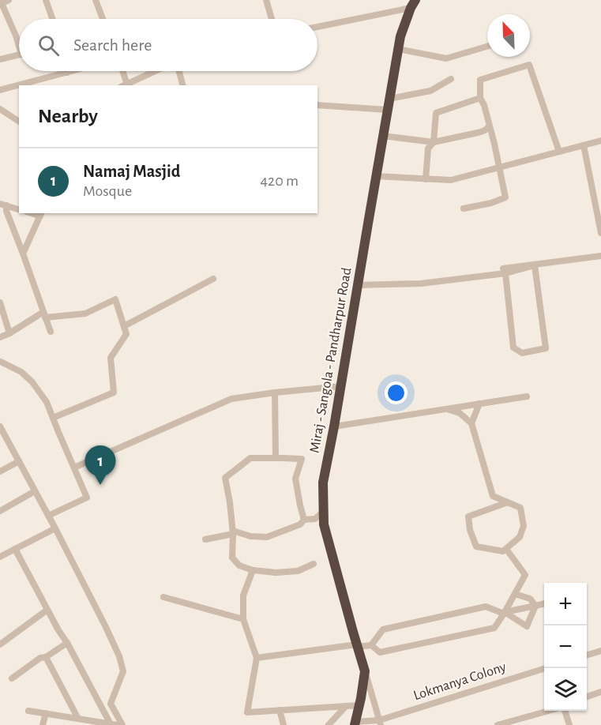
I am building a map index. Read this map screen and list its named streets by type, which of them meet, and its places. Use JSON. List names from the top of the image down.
{
  "streets": {
    "highway": ["Miraj - Sangola - Pandharpur Road"],
    "street": ["Lokmanya Colony"]
  },
  "crossings": [
    ["Miraj - Sangola - Pandharpur Road", "Lokmanya Colony"]
  ],
  "north": "top left",
  "page": {
    "search": "Search here",
    "heading": "Nearby",
    "list": [
      {
        "mark": "1",
        "name": "Namaj Masjid",
        "note": "Mosque",
        "value": "420 m"
      }
    ],
    "pins": "1",
    "map_buttons": ["+", "−"]
  }
}
